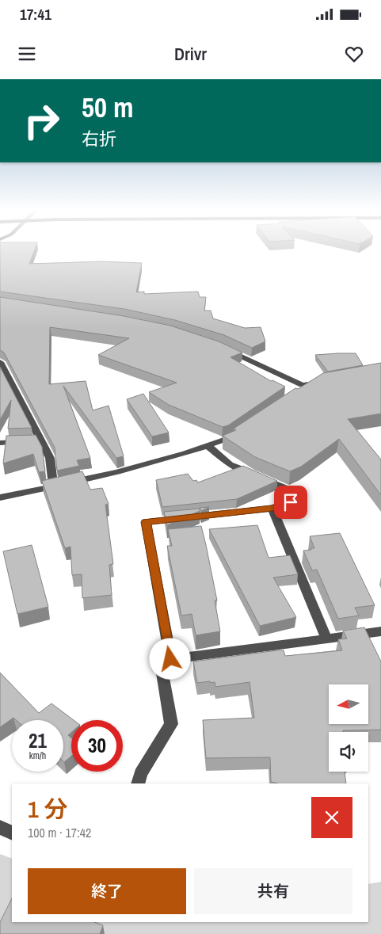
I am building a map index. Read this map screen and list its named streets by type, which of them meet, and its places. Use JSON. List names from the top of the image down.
{
  "north": "left",
  "page": {
    "status": "17:41",
    "header": "Drivr",
    "turn": ["50 m", "右折"],
    "speed": "21 km/h",
    "limit": "30",
    "heading": ["1 分", "100 m · 17:42"],
    "buttons": ["終了", "共有"]
  }
}
